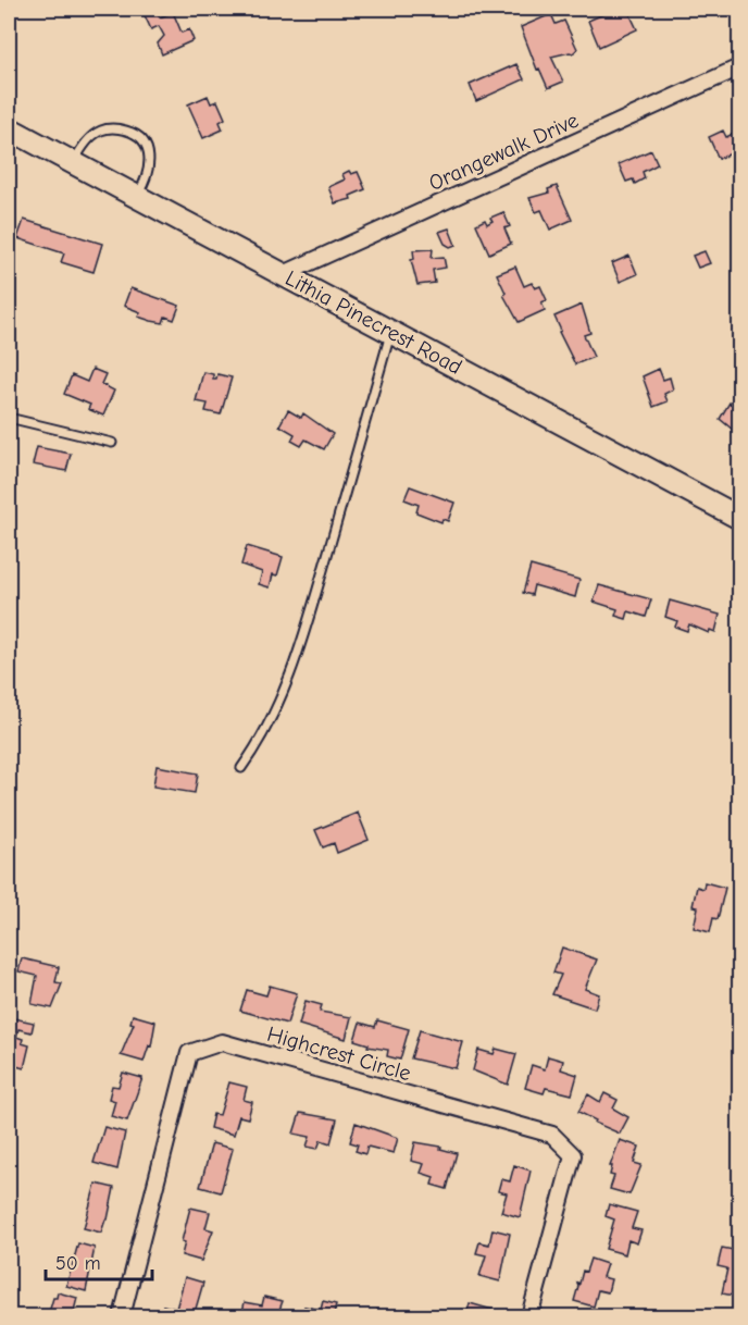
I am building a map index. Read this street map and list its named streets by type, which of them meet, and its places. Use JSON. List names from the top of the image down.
{
  "streets": {
    "main road": ["Lithia Pinecrest Road"],
    "street": ["Orangewalk Drive", "Highcrest Circle"]
  },
  "crossings": [
    ["Orangewalk Drive", "Lithia Pinecrest Road"]
  ],
  "scale_bar": "50 m"
}
